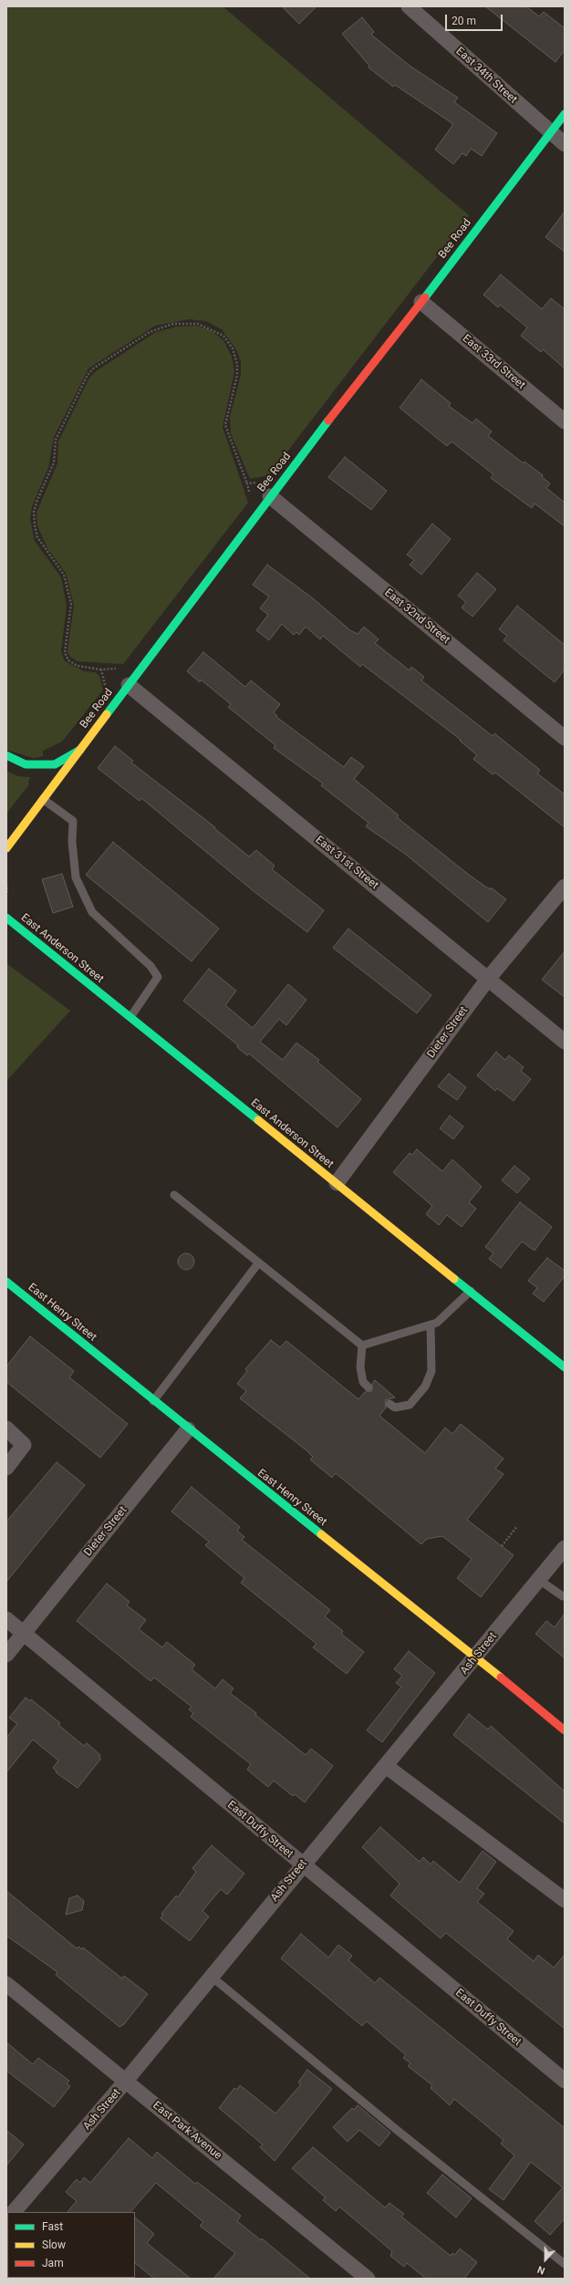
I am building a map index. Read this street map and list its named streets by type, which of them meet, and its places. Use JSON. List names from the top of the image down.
{
  "streets": {
    "main road": ["Bee Road", "East Anderson Street", "East Henry Street"],
    "street": [
      "East 34th Street",
      "East 33rd Street",
      "East 32nd Street",
      "East 31st Street",
      "Dieter Street",
      "Ash Street",
      "East Duffy Street",
      "East Park Avenue"
    ]
  },
  "crossings": [
    ["East 34th Street", "Bee Road"],
    ["Bee Road", "East 33rd Street"],
    ["Bee Road", "East 32nd Street"],
    ["Bee Road", "East 31st Street"],
    ["East 31st Street", "Dieter Street"],
    ["East Anderson Street", "Dieter Street"],
    ["Dieter Street", "East Henry Street"],
    ["Dieter Street", "East Duffy Street"],
    ["East Henry Street", "Ash Street"],
    ["Ash Street", "East Duffy Street"],
    ["Ash Street", "East Park Avenue"]
  ],
  "legend": ["Fast", "Slow", "Jam"],
  "scale_bar": "20 m",
  "north": "bottom"
}
